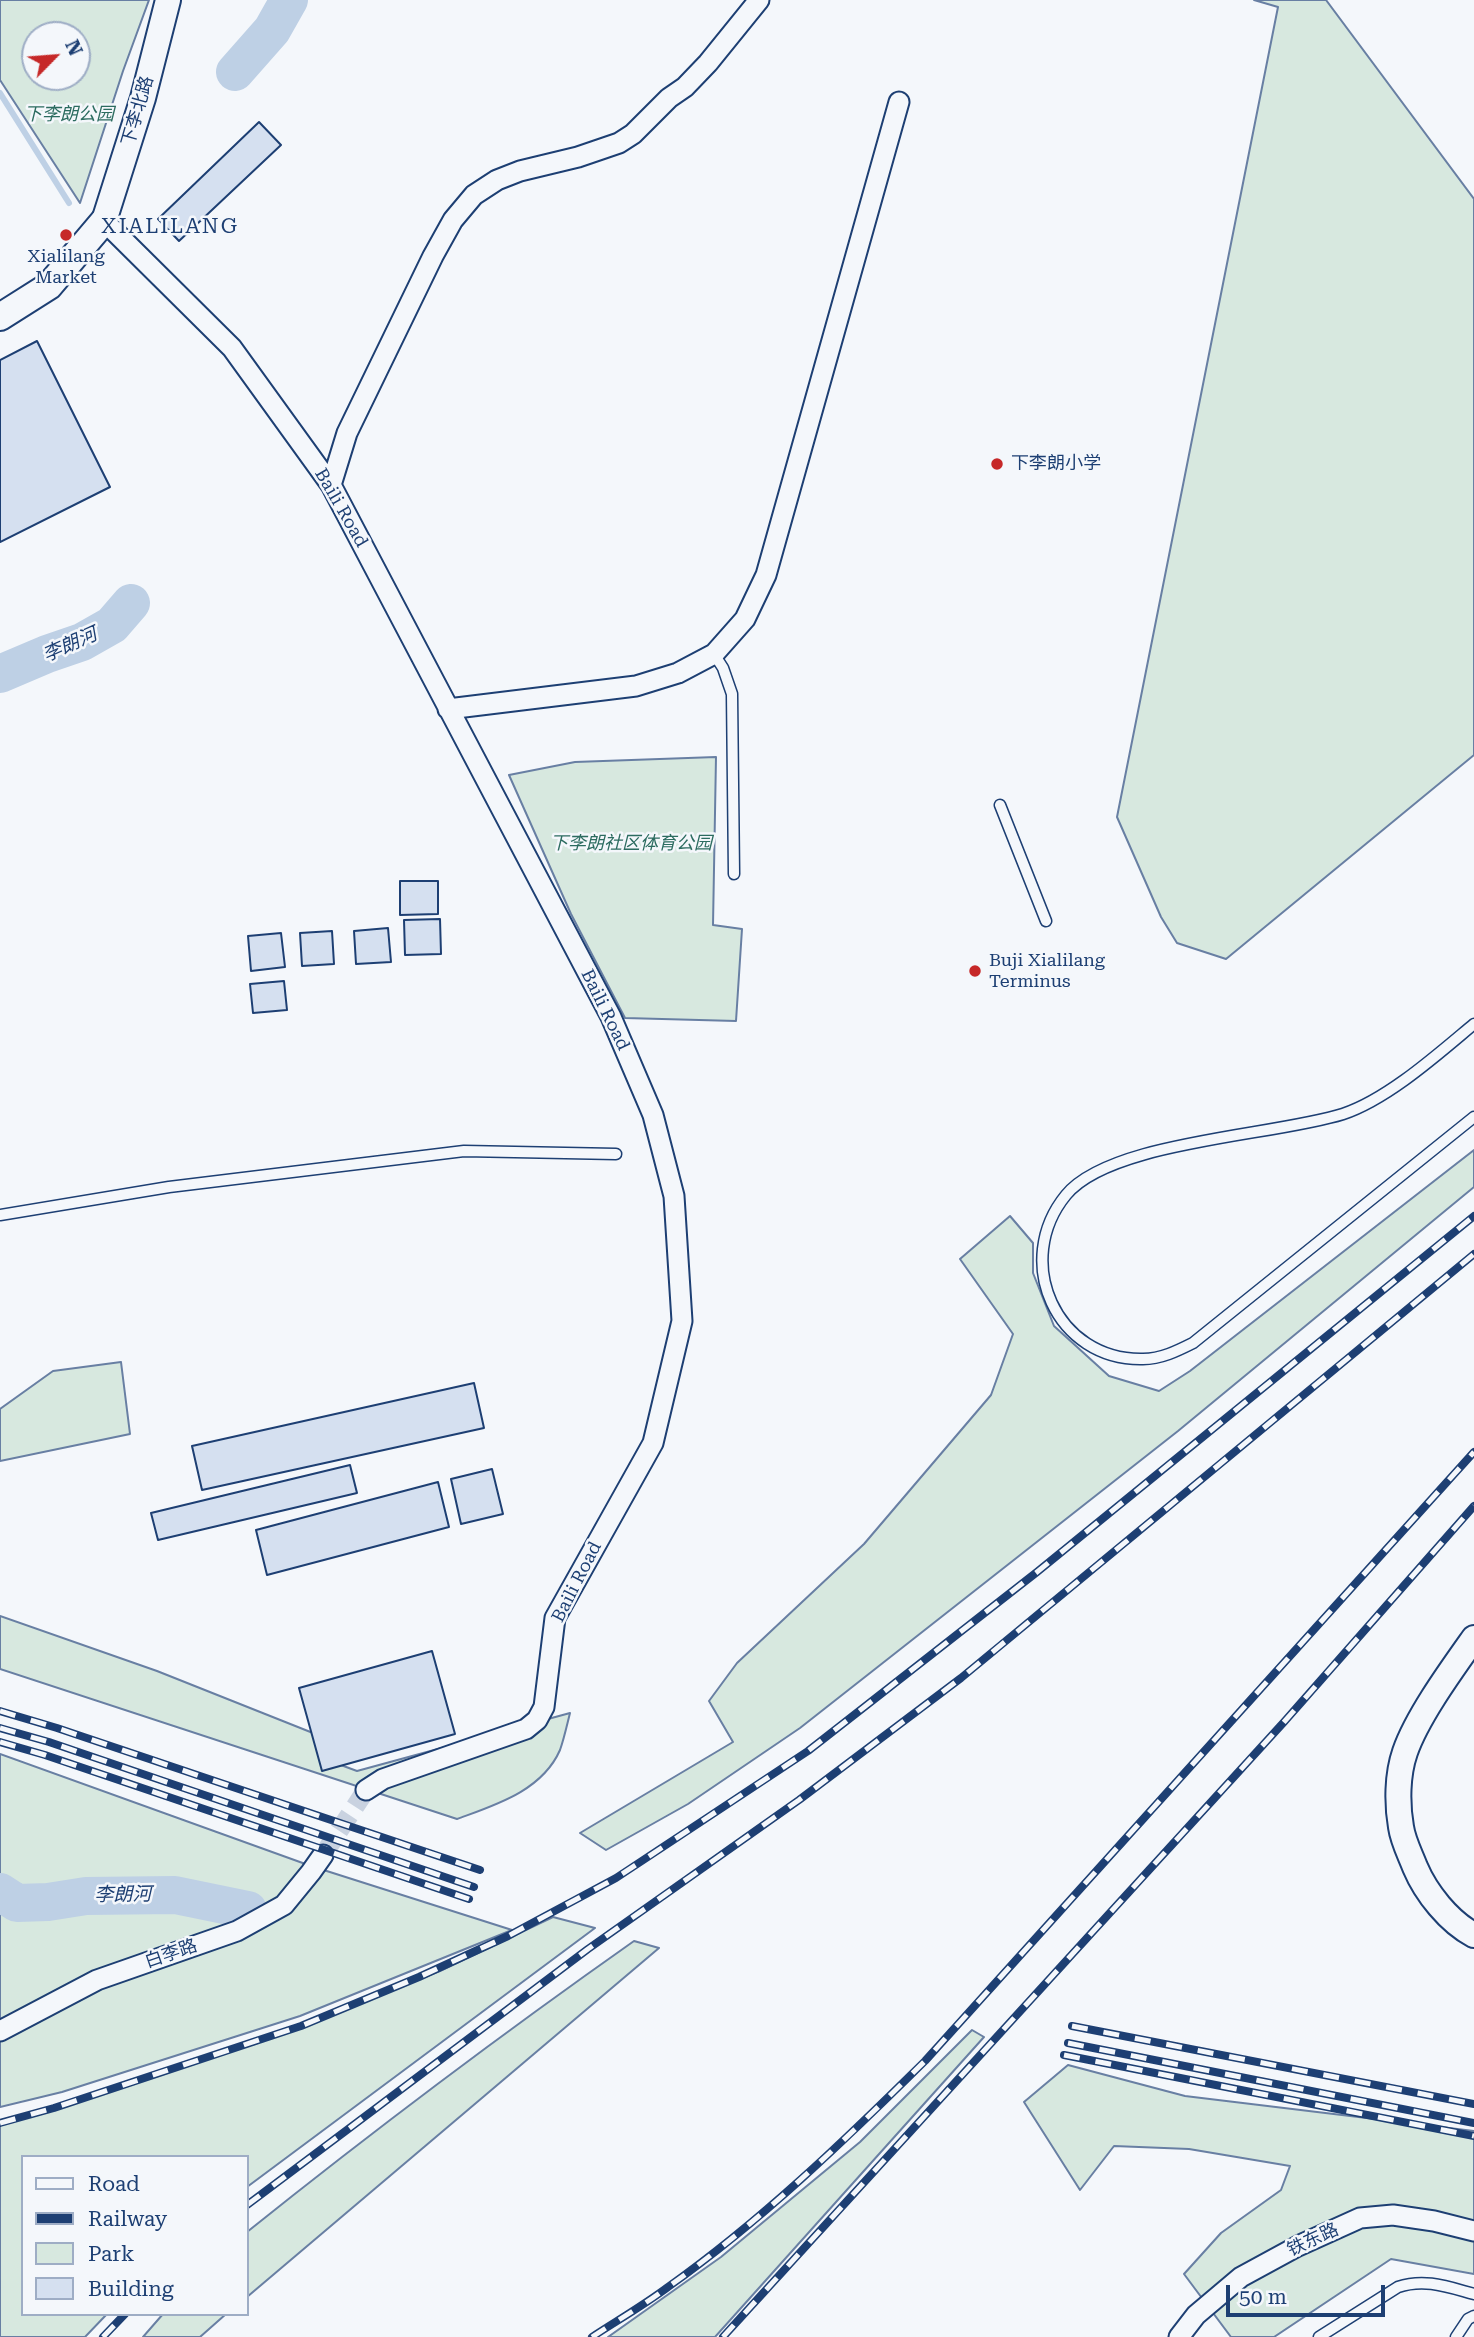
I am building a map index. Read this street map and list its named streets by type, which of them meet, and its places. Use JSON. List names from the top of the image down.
{
  "streets": {
    "street": [
      "下李北路",
      "Baili Road",
      "白李路",
      "铁东路"
    ]
  },
  "crossings": [
    ["下李北路", "Baili Road"]
  ],
  "districts": ["XIALILANG"],
  "water": ["李朗河"],
  "parks": ["下李朗公园", "下李朗社区体育公园"],
  "places": ["Xialilang Market", "下李朗小学", "Buji Xialilang Terminus"],
  "legend": [
    "Road",
    "Railway",
    "Park",
    "Building"
  ],
  "scale_bar": "50 m",
  "north": "top right"
}
